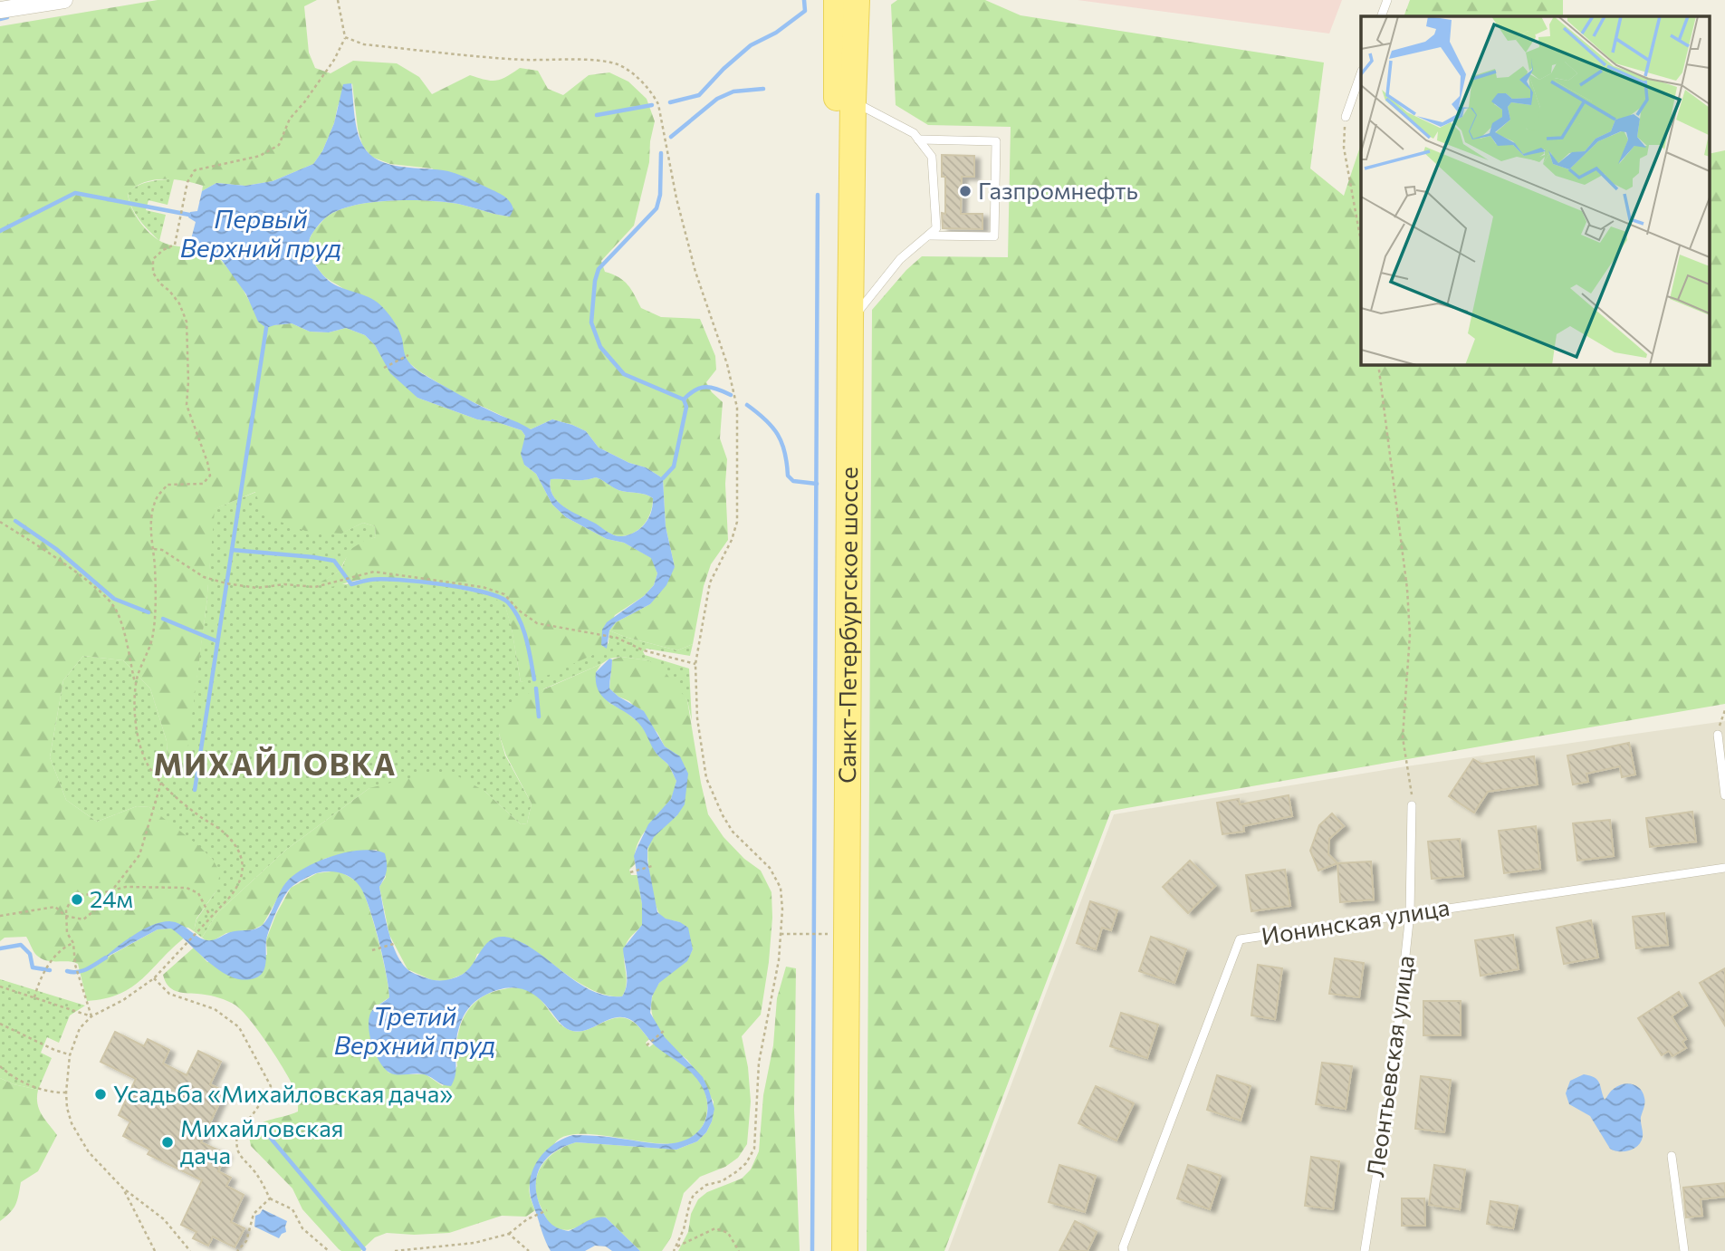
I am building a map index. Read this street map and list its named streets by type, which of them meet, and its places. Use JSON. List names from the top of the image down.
{
  "streets": {
    "main road": ["Санкт-Петербургское шоссе"],
    "lane": ["Ионинская улица", "Леонтьевская улица"]
  },
  "crossings": [
    ["Ионинская улица", "Леонтьевская улица"]
  ],
  "districts": ["МИХАЙЛОВКА"],
  "water": ["Первый Верхний пруд", "Третий Верхний пруд"],
  "places": [
    "Газпромнефть",
    "24м",
    "Усадьба «Михайловская дача»",
    "Михайловская дача"
  ]
}
